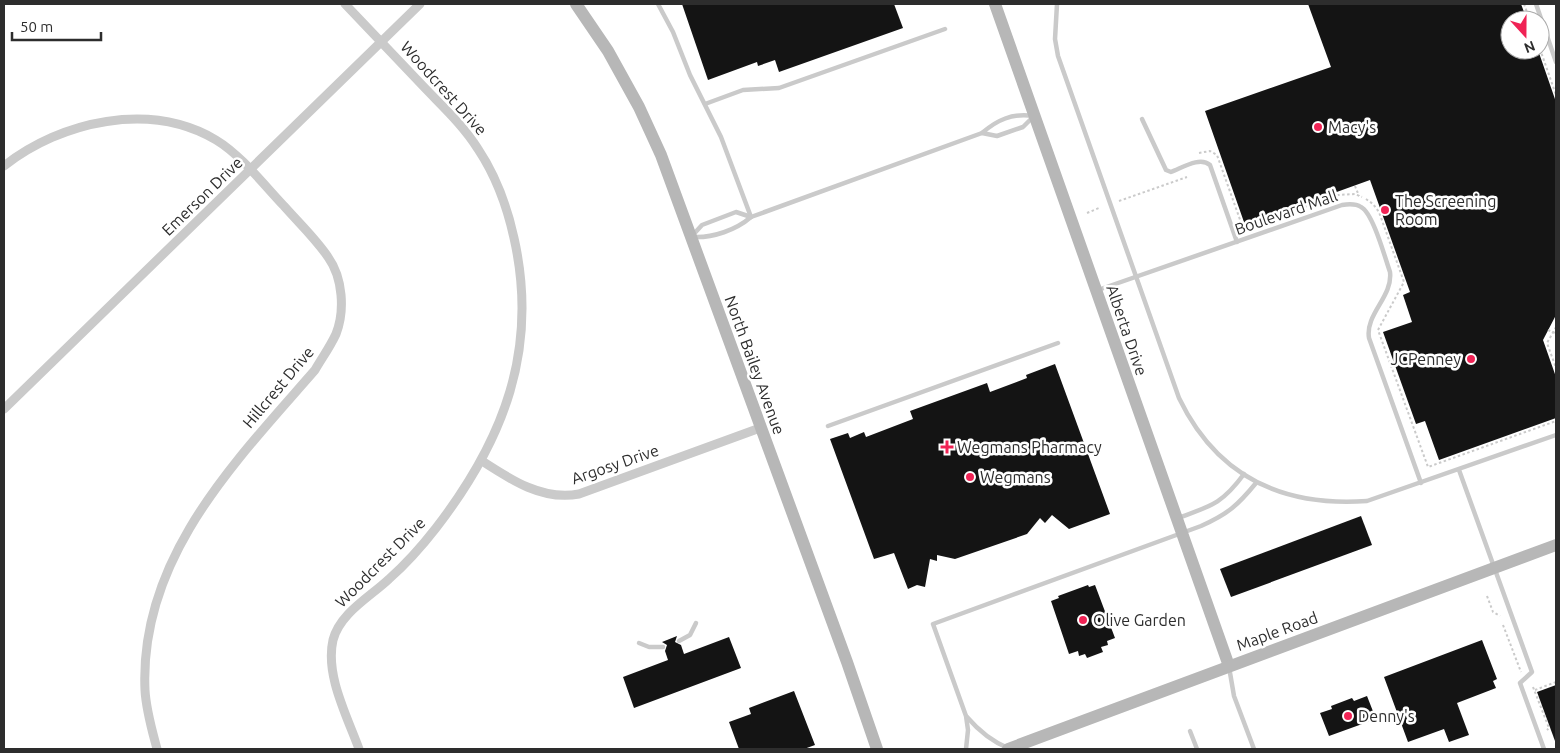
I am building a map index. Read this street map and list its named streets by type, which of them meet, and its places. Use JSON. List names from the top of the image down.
{
  "streets": {
    "street": [
      "Woodcrest Drive",
      "Emerson Drive",
      "Alberta Drive",
      "North Bailey Avenue",
      "Hillcrest Drive",
      "Argosy Drive",
      "Maple Road"
    ],
    "lane": ["Boulevard Mall"]
  },
  "crossings": [
    ["Woodcrest Drive", "Emerson Drive"],
    ["Woodcrest Drive", "Argosy Drive"],
    ["Emerson Drive", "Hillcrest Drive"],
    ["Boulevard Mall", "Alberta Drive"],
    ["Alberta Drive", "Maple Road"],
    ["North Bailey Avenue", "Argosy Drive"]
  ],
  "places": {
    "other": [
      "Macy's",
      "The Screening Room",
      "JCPenney",
      "Wegmans",
      "Olive Garden",
      "Denny's"
    ],
    "health": ["Wegmans Pharmacy"]
  },
  "scale_bar": "50 m",
  "north": "bottom"
}
